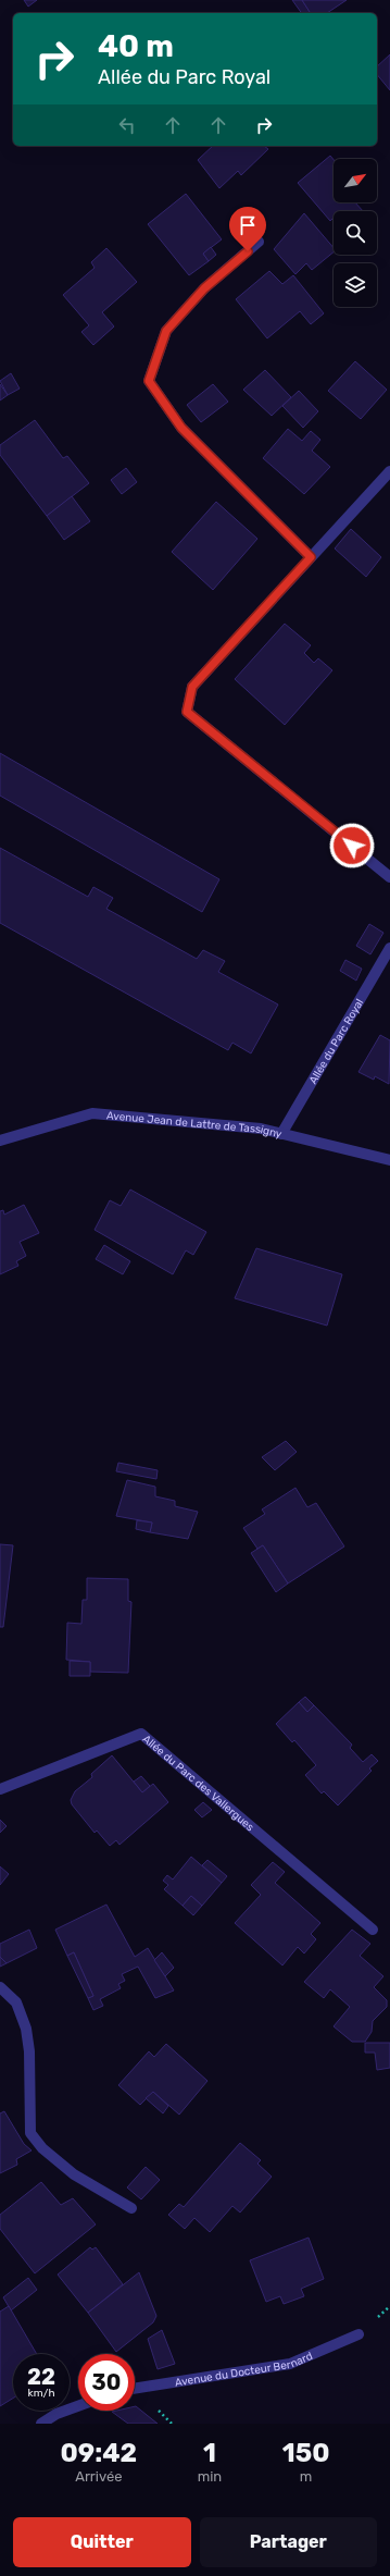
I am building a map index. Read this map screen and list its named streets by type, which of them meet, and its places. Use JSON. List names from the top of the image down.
{
  "streets": {
    "street": [
      "Allée du Parc Royal",
      "Avenue Jean de Lattre de Tassigny",
      "Allée du Parc des Vallergues",
      "Avenue du Docteur Bernard"
    ]
  },
  "crossings": [
    ["Allée du Parc Royal", "Avenue Jean de Lattre de Tassigny"]
  ],
  "north": "top right",
  "page": {
    "turn": ["40 m", "Allée du Parc Royal"],
    "speed": "22 km/h",
    "limit": "30",
    "eta": [
      "09:42",
      "Arrivée",
      "1",
      "min",
      "150",
      "m"
    ],
    "buttons": ["Quitter", "Partager"]
  }
}
